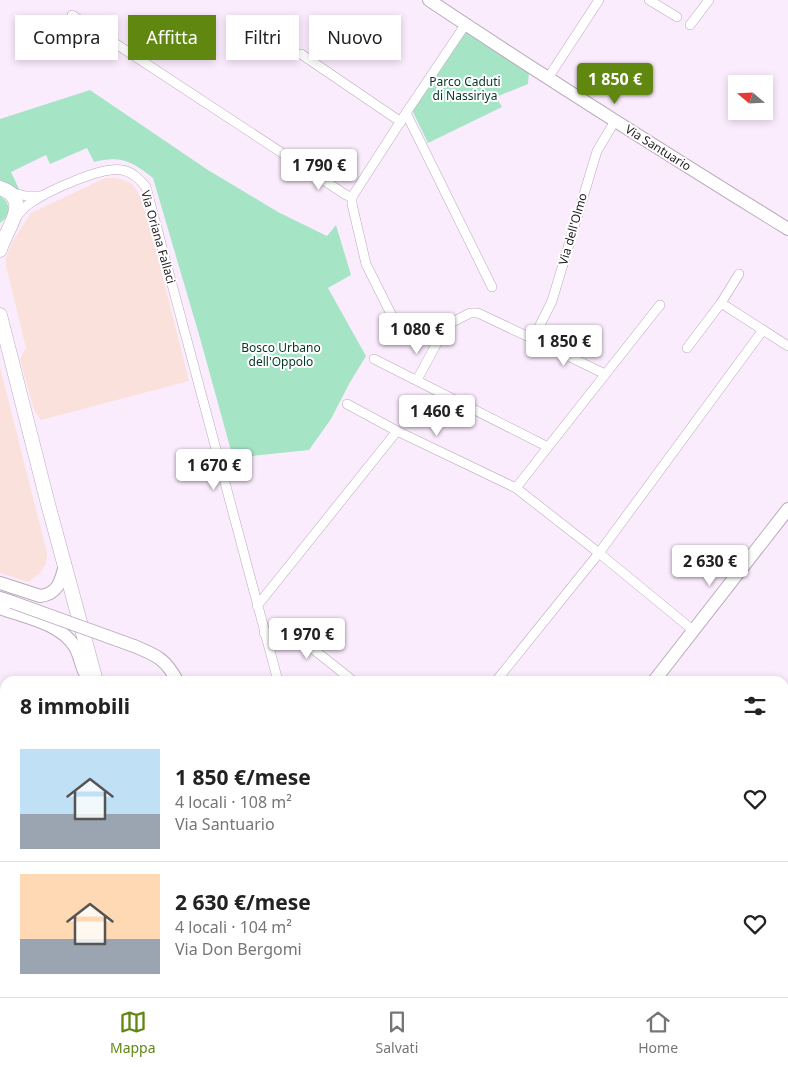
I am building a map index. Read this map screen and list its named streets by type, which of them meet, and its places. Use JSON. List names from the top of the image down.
{
  "streets": {
    "street": ["Via Santuario", "Via dell'Olmo", "Via Oriana Fallaci"]
  },
  "crossings": [
    ["Via Santuario", "Via dell'Olmo"]
  ],
  "parks": ["Parco Caduti di Nassiriya", "Bosco Urbano dell'Oppolo"],
  "north": "left",
  "page": {
    "chip": [
      "Compra",
      "Affitta",
      "Filtri",
      "Nuovo"
    ],
    "price": [
      "1 850 €",
      "1 790 €",
      "1 080 €",
      "1 850 €",
      "1 460 €",
      "1 670 €",
      "2 630 €",
      "1 970 €"
    ],
    "heading": "8 immobili",
    "list": [
      {
        "name": "1 850 €/mese",
        "note": "4 locali · 108 m² · Via Santuario"
      },
      {
        "name": "2 630 €/mese",
        "note": "4 locali · 104 m² · Via Don Bergomi"
      }
    ],
    "tabs": ["Mappa", "Salvati", "Home"]
  }
}
